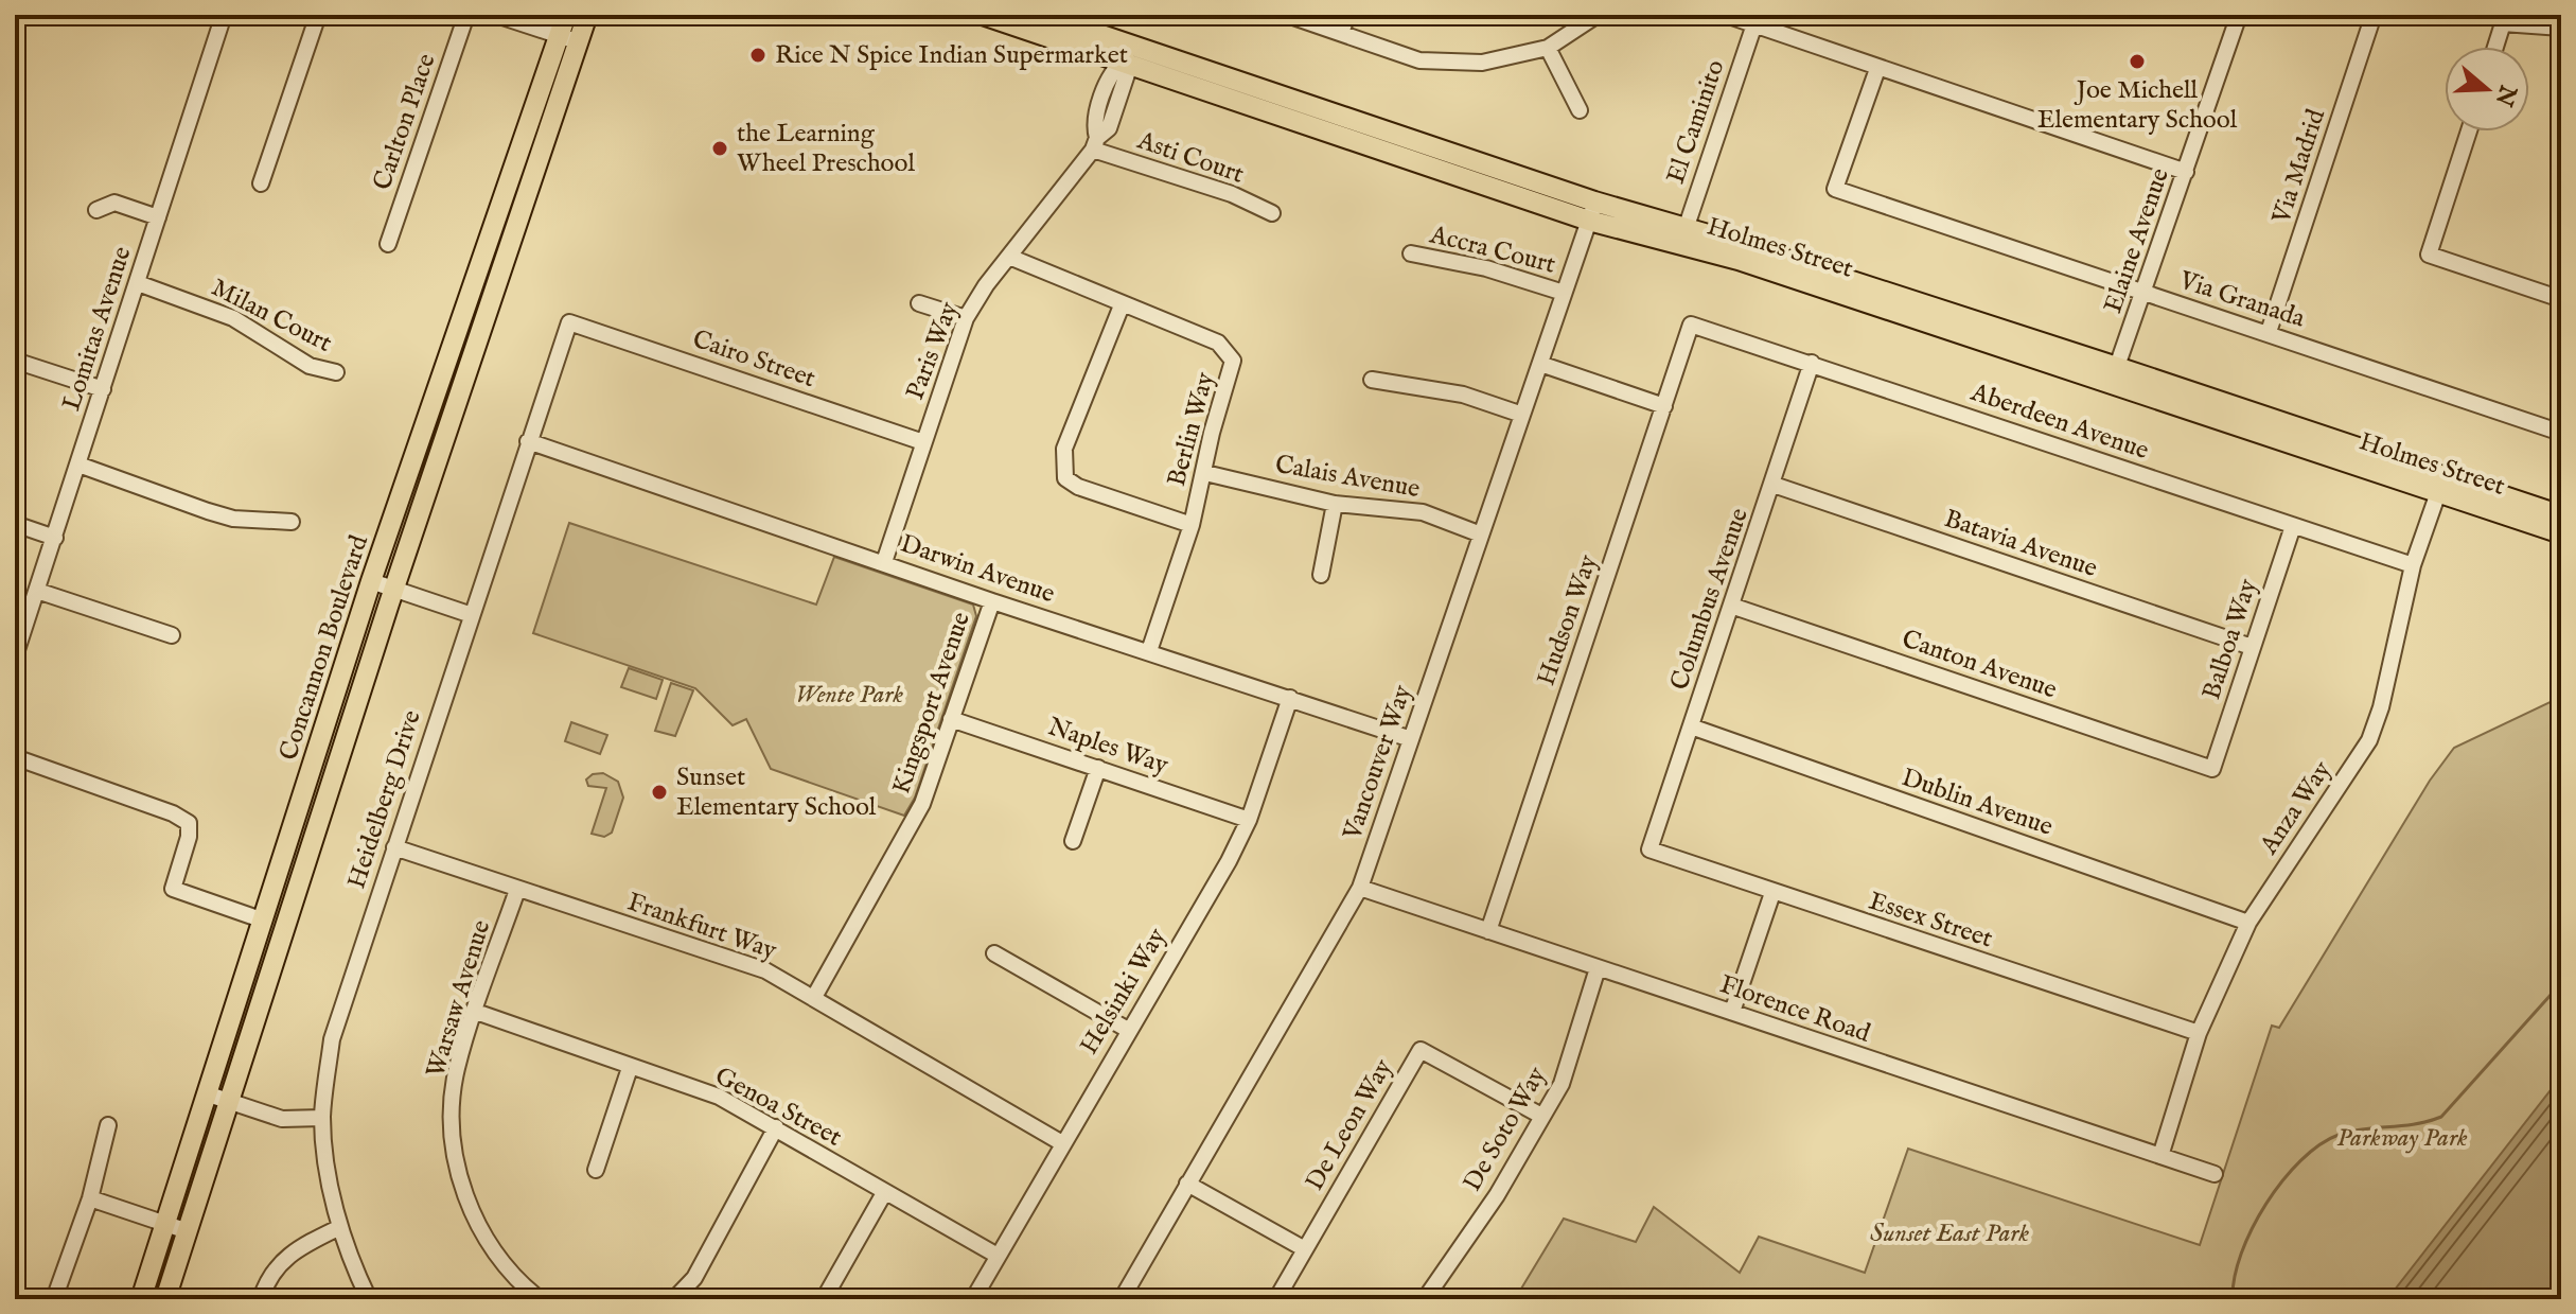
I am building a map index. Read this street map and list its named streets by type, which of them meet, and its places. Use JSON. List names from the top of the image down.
{
  "streets": {
    "main road": ["Holmes Street", "Concannon Boulevard"],
    "street": [
      "Carlton Place",
      "El Caminito",
      "Asti Court",
      "Via Madrid",
      "Elaine Avenue",
      "Accra Court",
      "Via Granada",
      "Milan Court",
      "Lomitas Avenue",
      "Paris Way",
      "Cairo Street",
      "Aberdeen Avenue",
      "Berlin Way",
      "Calais Avenue",
      "Batavia Avenue",
      "Darwin Avenue",
      "Columbus Avenue",
      "Hudson Way",
      "Balboa Way",
      "Canton Avenue",
      "Kingsport Avenue",
      "Naples Way",
      "Vancouver Way",
      "Heidelberg Drive",
      "Dublin Avenue",
      "Anza Way",
      "Essex Street",
      "Frankfurt Way",
      "Helsinki Way",
      "Warsaw Avenue",
      "Florence Road",
      "Genoa Street",
      "De Leon Way",
      "De Soto Way"
    ]
  },
  "crossings": [
    ["El Caminito", "Holmes Street"],
    ["Asti Court", "Paris Way"],
    ["Via Madrid", "Via Granada"],
    ["Elaine Avenue", "Holmes Street"],
    ["Elaine Avenue", "Via Granada"],
    ["Holmes Street", "Paris Way"],
    ["Holmes Street", "Vancouver Way"],
    ["Holmes Street", "Anza Way"],
    ["Accra Court", "Vancouver Way"],
    ["Milan Court", "Lomitas Avenue"],
    ["Paris Way", "Cairo Street"],
    ["Paris Way", "Berlin Way"],
    ["Paris Way", "Darwin Avenue"],
    ["Cairo Street", "Heidelberg Drive"],
    ["Aberdeen Avenue", "Columbus Avenue"],
    ["Aberdeen Avenue", "Hudson Way"],
    ["Aberdeen Avenue", "Balboa Way"],
    ["Aberdeen Avenue", "Anza Way"],
    ["Berlin Way", "Calais Avenue"],
    ["Berlin Way", "Darwin Avenue"],
    ["Calais Avenue", "Vancouver Way"],
    ["Batavia Avenue", "Columbus Avenue"],
    ["Batavia Avenue", "Balboa Way"],
    ["Darwin Avenue", "Kingsport Avenue"],
    ["Darwin Avenue", "Vancouver Way"],
    ["Darwin Avenue", "Heidelberg Drive"],
    ["Darwin Avenue", "Helsinki Way"],
    ["Columbus Avenue", "Canton Avenue"],
    ["Columbus Avenue", "Dublin Avenue"],
    ["Columbus Avenue", "Essex Street"],
    ["Hudson Way", "Florence Road"],
    ["Balboa Way", "Canton Avenue"],
    ["Kingsport Avenue", "Naples Way"],
    ["Kingsport Avenue", "Frankfurt Way"],
    ["Naples Way", "Helsinki Way"],
    ["Vancouver Way", "Florence Road"],
    ["Heidelberg Drive", "Frankfurt Way"],
    ["Dublin Avenue", "Anza Way"],
    ["Anza Way", "Essex Street"],
    ["Anza Way", "Florence Road"],
    ["Frankfurt Way", "Helsinki Way"],
    ["Frankfurt Way", "Warsaw Avenue"],
    ["Helsinki Way", "Genoa Street"],
    ["Warsaw Avenue", "Genoa Street"],
    ["Florence Road", "De Soto Way"],
    ["De Leon Way", "De Soto Way"]
  ],
  "parks": ["Wente Park", "Parkway Park", "Sunset East Park"],
  "places": [
    "Rice N Spice Indian Supermarket",
    "Joe Michell Elementary School",
    "the Learning Wheel Preschool",
    "Sunset Elementary School"
  ],
  "north": "right"
}
